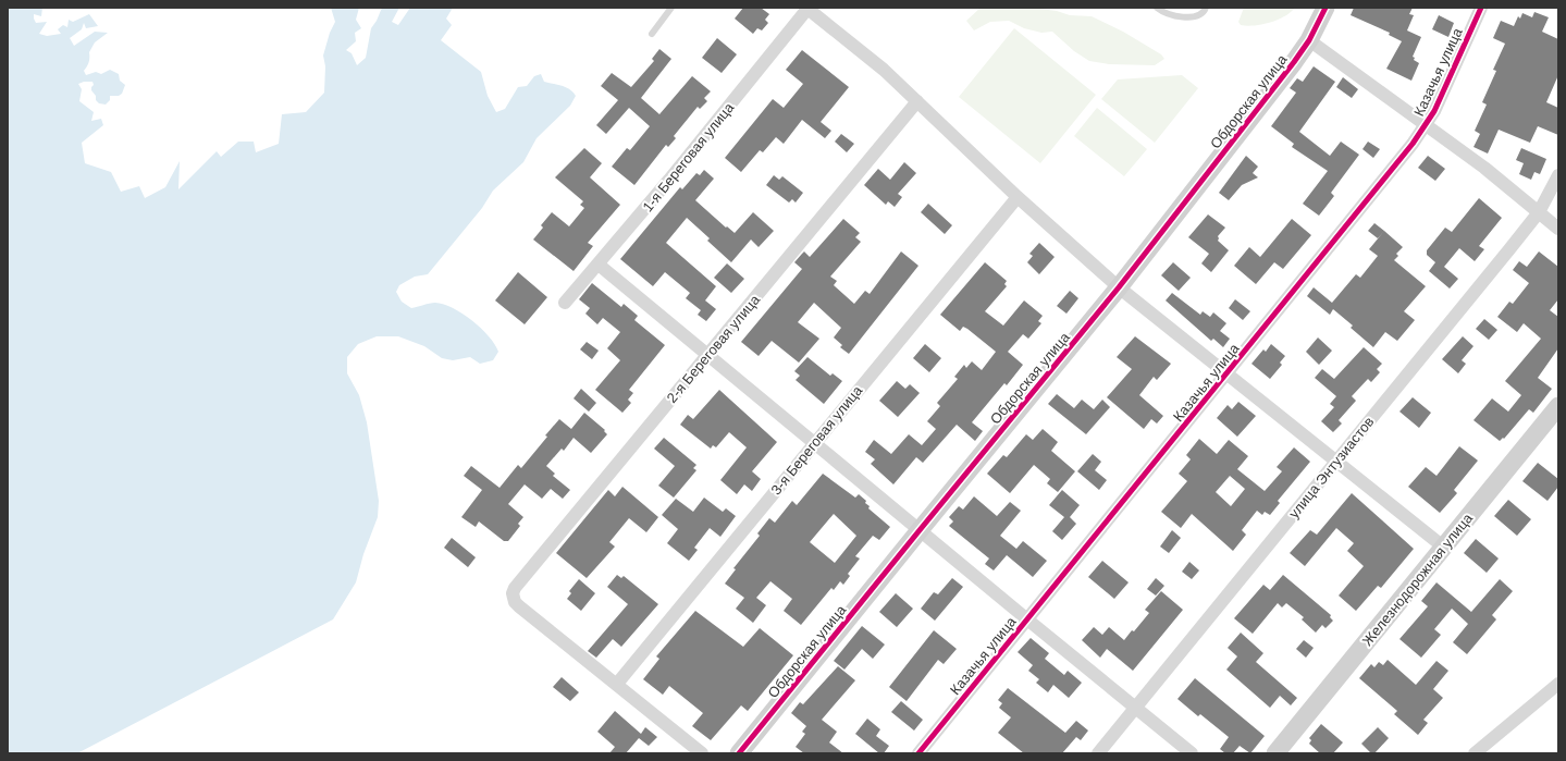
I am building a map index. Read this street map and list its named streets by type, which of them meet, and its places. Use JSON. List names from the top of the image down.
{
  "streets": {
    "street": [
      "Казачья улица",
      "Обдорская улица",
      "1-я Береговая улица",
      "2-я Береговая улица",
      "3-я Береговая улица",
      "улица Энтузиастов",
      "Железнодорожная улица"
    ]
  },
  "crossings": [
    ["2-я Береговая улица", "3-я Береговая улица"]
  ]
}
